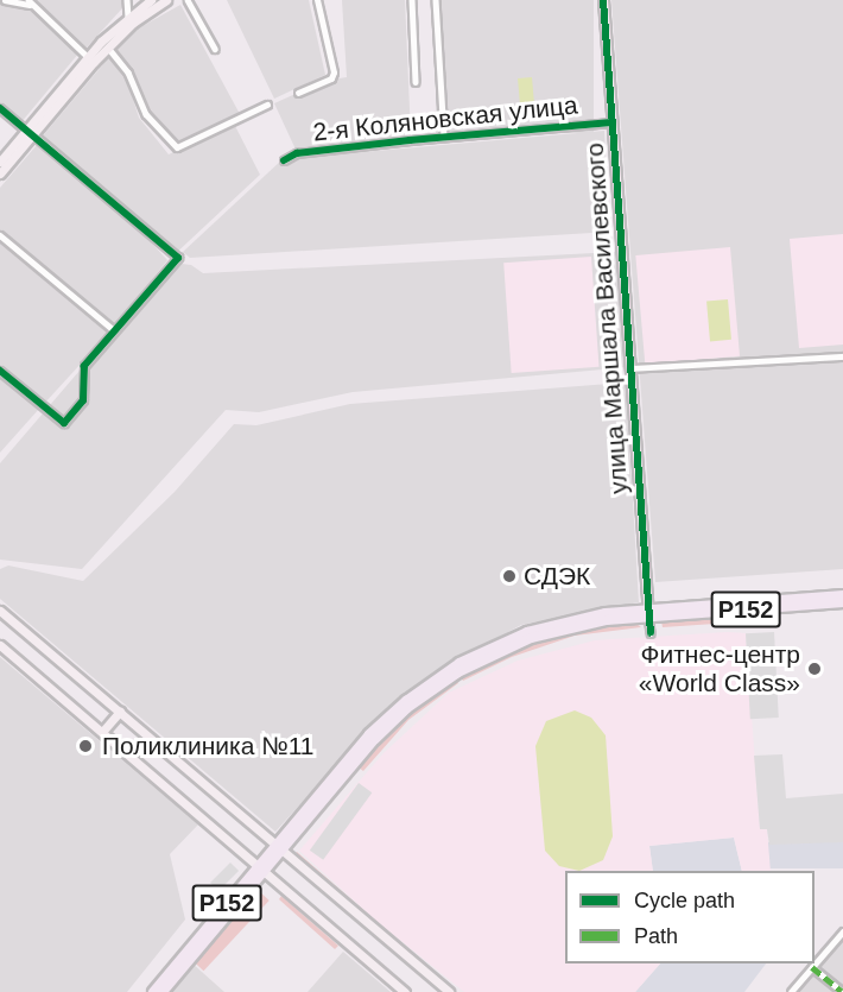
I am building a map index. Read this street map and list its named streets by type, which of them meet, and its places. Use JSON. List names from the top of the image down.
{
  "streets": {
    "main road": ["улица Маршала Василевского", "Р152"],
    "street": ["2-я Коляновская улица"]
  },
  "crossings": [
    ["2-я Коляновская улица", "улица Маршала Василевского"],
    ["улица Маршала Василевского", "Р152"]
  ],
  "places": ["СДЭК", "Фитнес-центр «World Class»", "Поликлиника №11"],
  "legend": ["Cycle path", "Path"]
}
